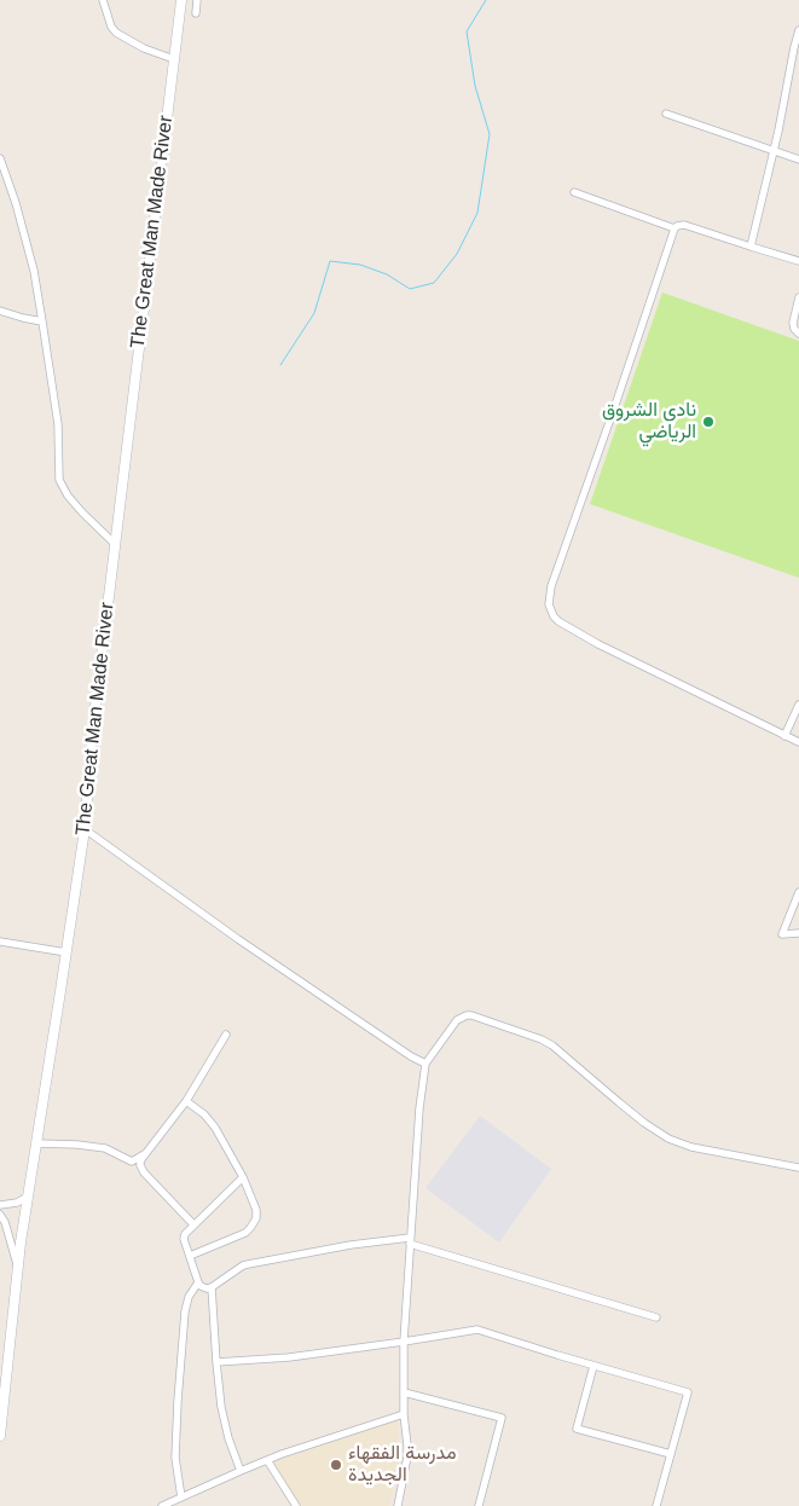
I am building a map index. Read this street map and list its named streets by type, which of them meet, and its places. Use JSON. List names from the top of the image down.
{
  "streets": {
    "main road": ["The Great Man Made River"]
  },
  "places": ["نادي الشروق الرياضي", "مدرسة الفقهاء الجديدة"]
}
